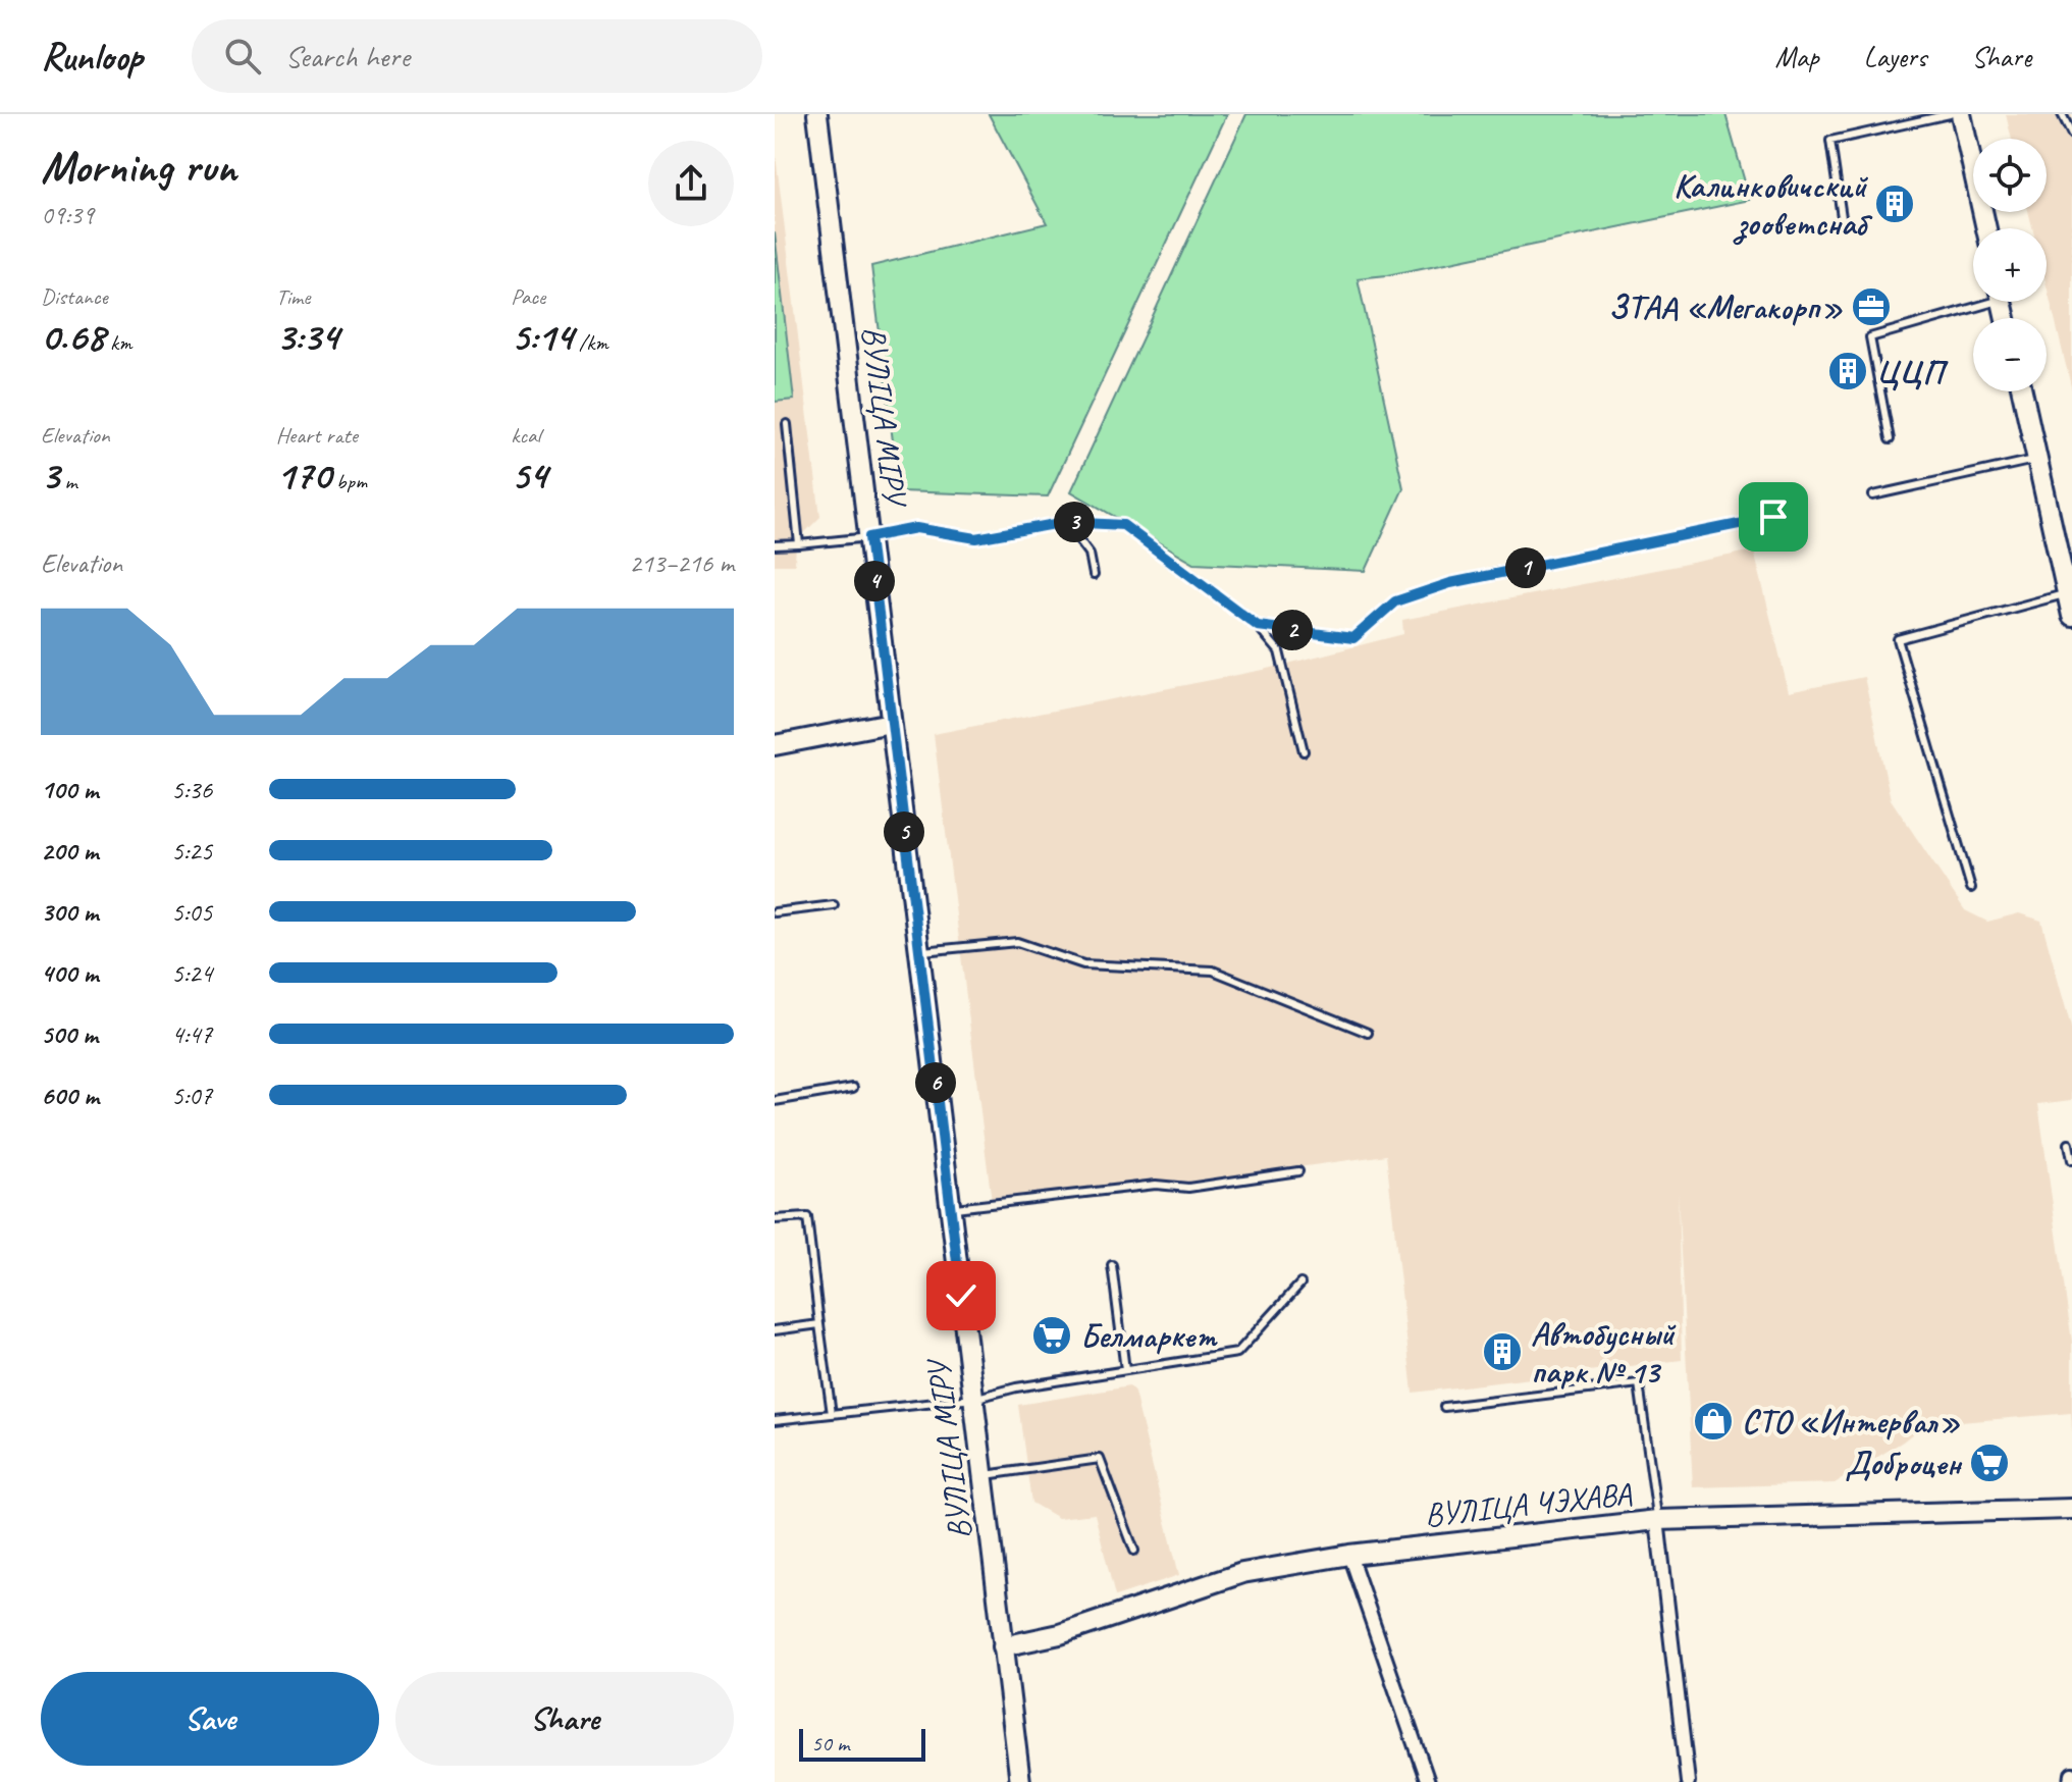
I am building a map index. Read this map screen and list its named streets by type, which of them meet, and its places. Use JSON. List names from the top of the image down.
{
  "streets": {
    "main road": ["ВУЛІЦА МІРУ", "ВУЛІЦА ЧЭХАВА"]
  },
  "crossings": [
    ["ВУЛІЦА МІРУ", "ВУЛІЦА ЧЭХАВА"]
  ],
  "places": {
    "building": ["Калинковичский зооветснаб", "ЦЦП", "Автобусный парк № 13"],
    "office": ["ЗТАА «Мегакорп»"],
    "supermarket": ["Белмаркет", "Доброцен"],
    "shop": ["СТО «Интервал»"]
  },
  "scale_bar": "50 m",
  "page": {
    "header": "Runloop",
    "search": "Search here",
    "nav": ["Map", "Layers", "Share"],
    "heading": ["Morning run", "09:39"],
    "map_buttons": ["+", "−"],
    "stats": [
      ["Distance", "0.68 km"],
      ["Time", "3:34"],
      ["Pace", "5:14 /km"],
      ["Elevation", "3 m"],
      ["Heart rate", "170 bpm"],
      ["kcal", "54"]
    ],
    "pins": [
      "3",
      "1",
      "4",
      "2",
      "5",
      "6"
    ],
    "chart": ["Elevation", "213–216 m"],
    "list": [
      {
        "name": "100 m",
        "note": "5:36"
      },
      {
        "name": "200 m",
        "note": "5:25"
      },
      {
        "name": "300 m",
        "note": "5:05"
      },
      {
        "name": "400 m",
        "note": "5:24"
      },
      {
        "name": "500 m",
        "note": "4:47"
      },
      {
        "name": "600 m",
        "note": "5:07"
      }
    ],
    "buttons": ["Save", "Share"],
    "scale": "50 m"
  }
}
